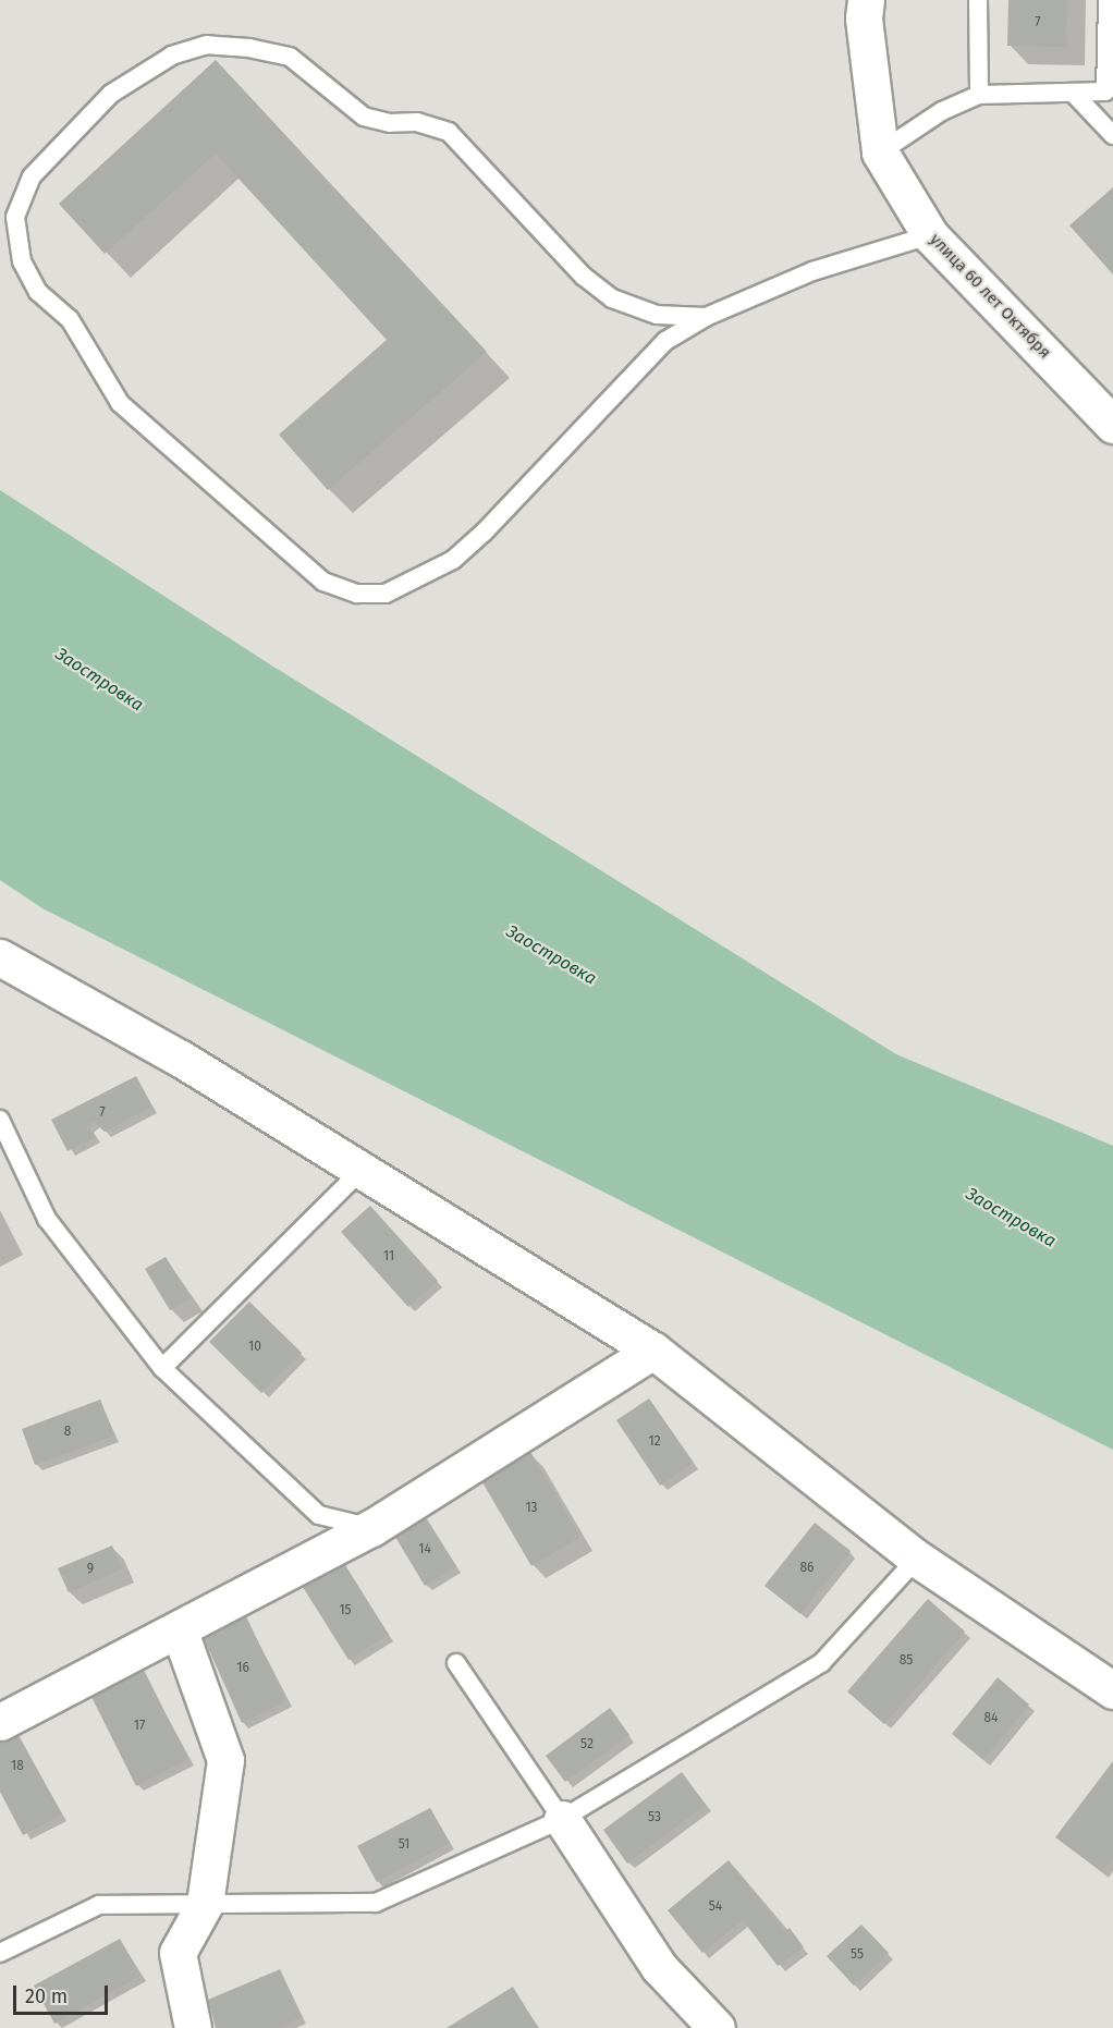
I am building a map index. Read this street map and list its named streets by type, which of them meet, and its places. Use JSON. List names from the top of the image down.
{
  "streets": {
    "street": ["улица 60 лет Октября"]
  },
  "water": ["Заостровка"],
  "house_numbers": [
    "7",
    "7",
    "11",
    "10",
    "8",
    "12",
    "13",
    "14",
    "86",
    "9",
    "15",
    "85",
    "16",
    "84",
    "17",
    "52",
    "18",
    "53",
    "51",
    "54",
    "55"
  ],
  "scale_bar": "20 m"
}
